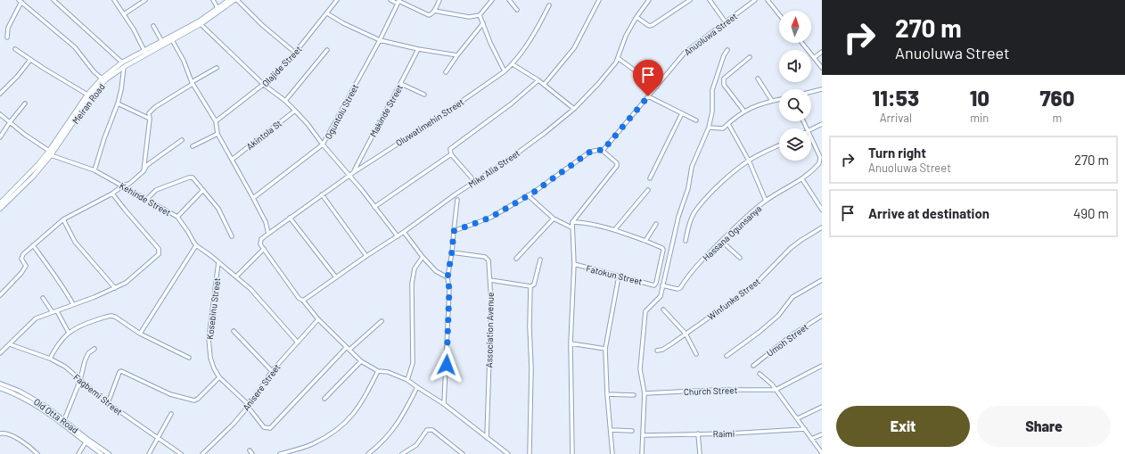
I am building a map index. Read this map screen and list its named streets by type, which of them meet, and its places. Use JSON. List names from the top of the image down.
{
  "streets": {
    "main road": ["Meiran Road"],
    "street": [
      "Anuoluwa Street",
      "Olajide Street",
      "Makinde Street",
      "Oguntolu Street",
      "Oluwatimehin Street",
      "Akintola St",
      "Mike Alia Street",
      "Kehinde Street",
      "Hassana Ogunsanya",
      "Fatokun Street",
      "Winfunke Street",
      "Kosebinu Street",
      "Association Avenue",
      "Umoh Street",
      "Anisere Street",
      "Church Street",
      "Fagbemi Street",
      "Old Otta Road",
      "Raimi"
    ]
  },
  "crossings": [
    ["Meiran Road", "Kehinde Street"],
    ["Makinde Street", "Oluwatimehin Street"],
    ["Kehinde Street", "Kosebinu Street"],
    ["Kehinde Street", "Anisere Street"],
    ["Kosebinu Street", "Anisere Street"]
  ],
  "north": "top",
  "page": {
    "turn": ["270 m", "Anuoluwa Street"],
    "eta": [
      "11:53",
      "Arrival",
      "10",
      "min",
      "760",
      "m"
    ],
    "list": [
      {
        "name": "Turn right",
        "note": "Anuoluwa Street",
        "value": "270 m"
      },
      {
        "name": "Arrive at destination",
        "value": "490 m"
      }
    ],
    "buttons": ["Exit", "Share"]
  }
}
